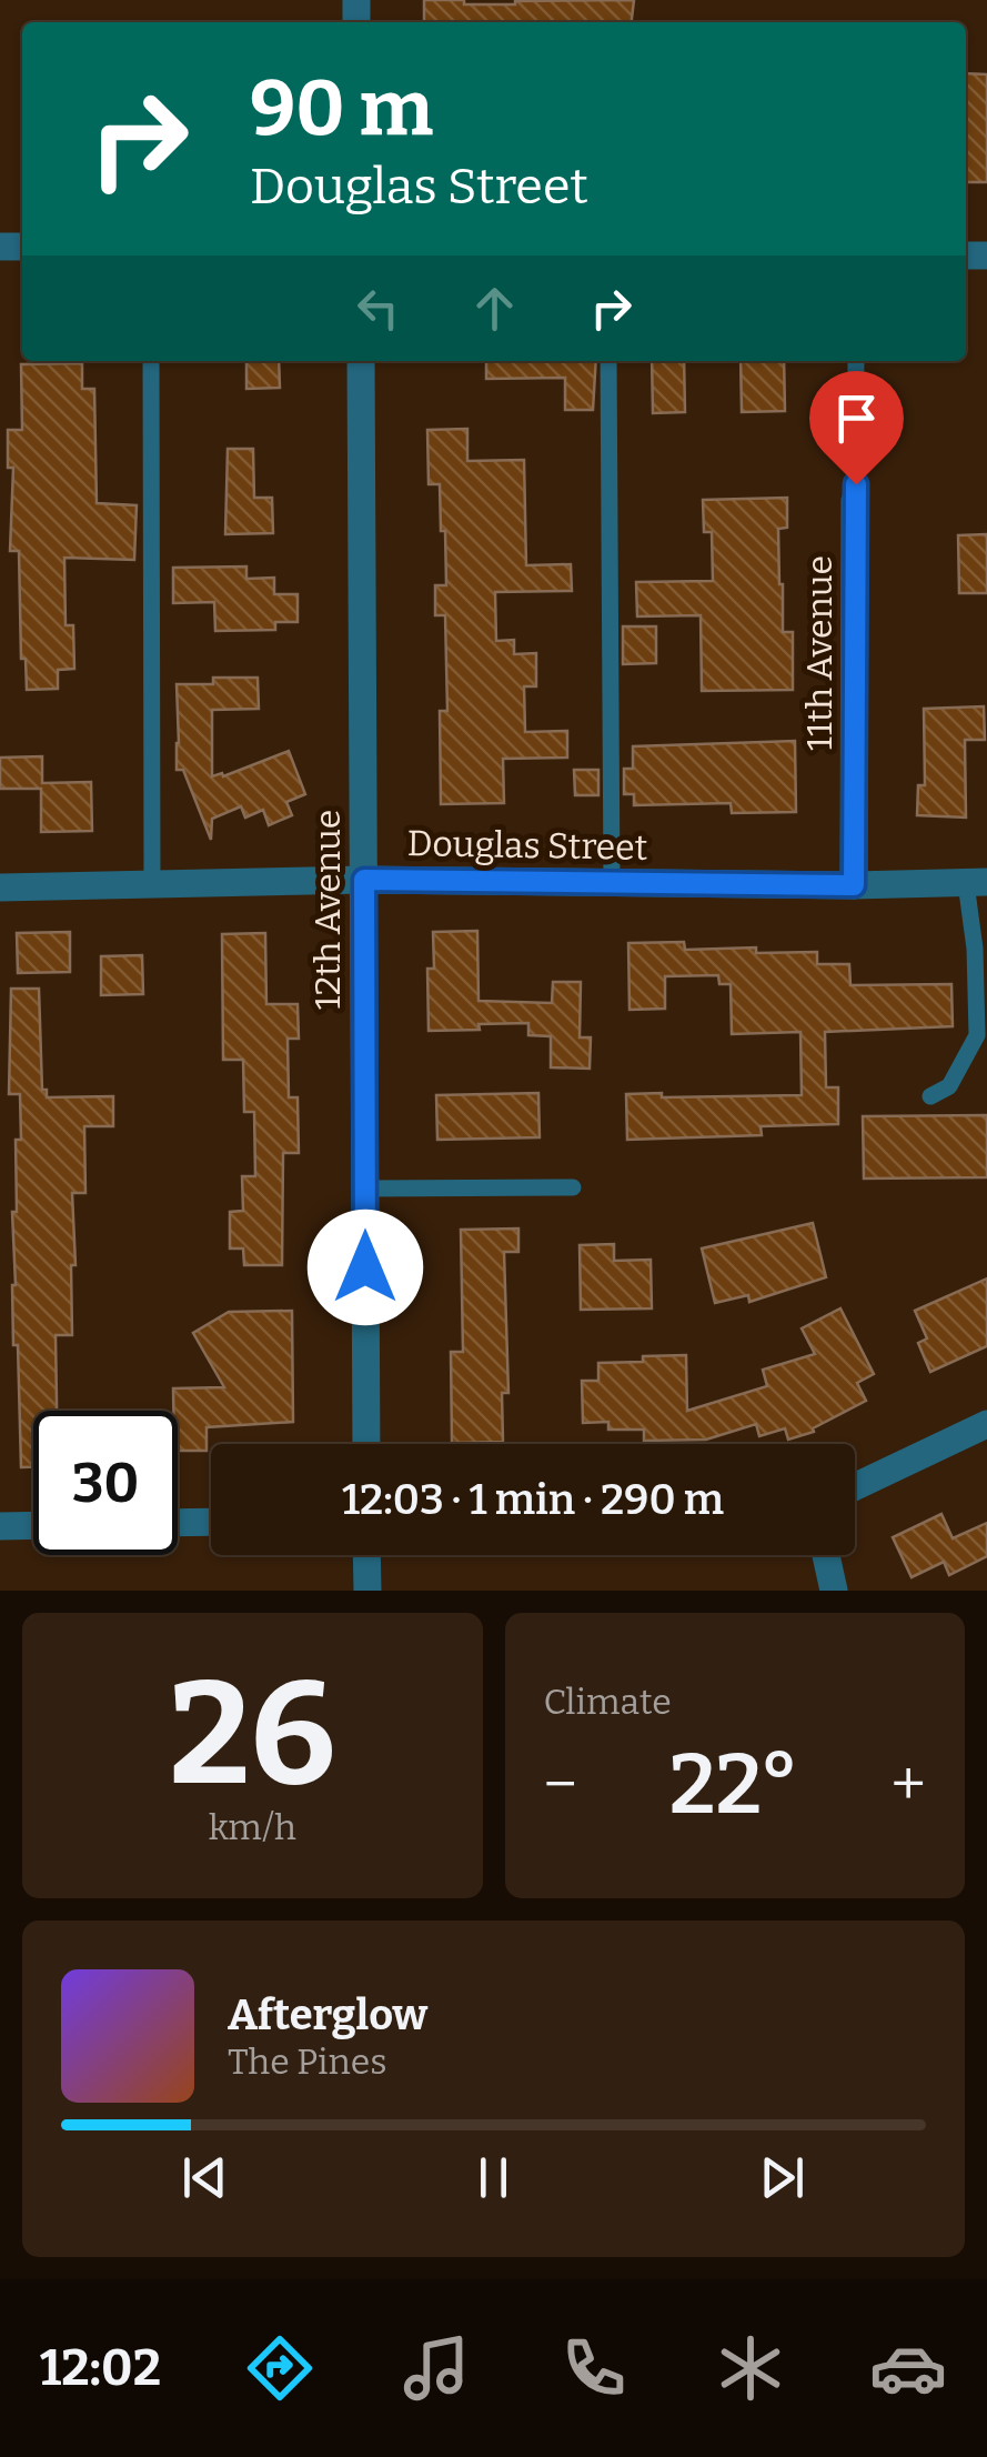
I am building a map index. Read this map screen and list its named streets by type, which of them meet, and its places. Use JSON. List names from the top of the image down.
{
  "streets": {
    "street": ["11th Avenue", "Douglas Street", "12th Avenue"]
  },
  "crossings": [
    ["11th Avenue", "Douglas Street"],
    ["Douglas Street", "12th Avenue"]
  ],
  "page": {
    "turn": ["90 m", "Douglas Street"],
    "limit": "30",
    "trip": "12:03 · 1 min · 290 m",
    "tile": [
      ["26", "km/h"],
      "Climate"
    ],
    "heat": ["−", "22°", "+"],
    "song": ["Afterglow", "The Pines"],
    "tabs": "12:02"
  }
}
